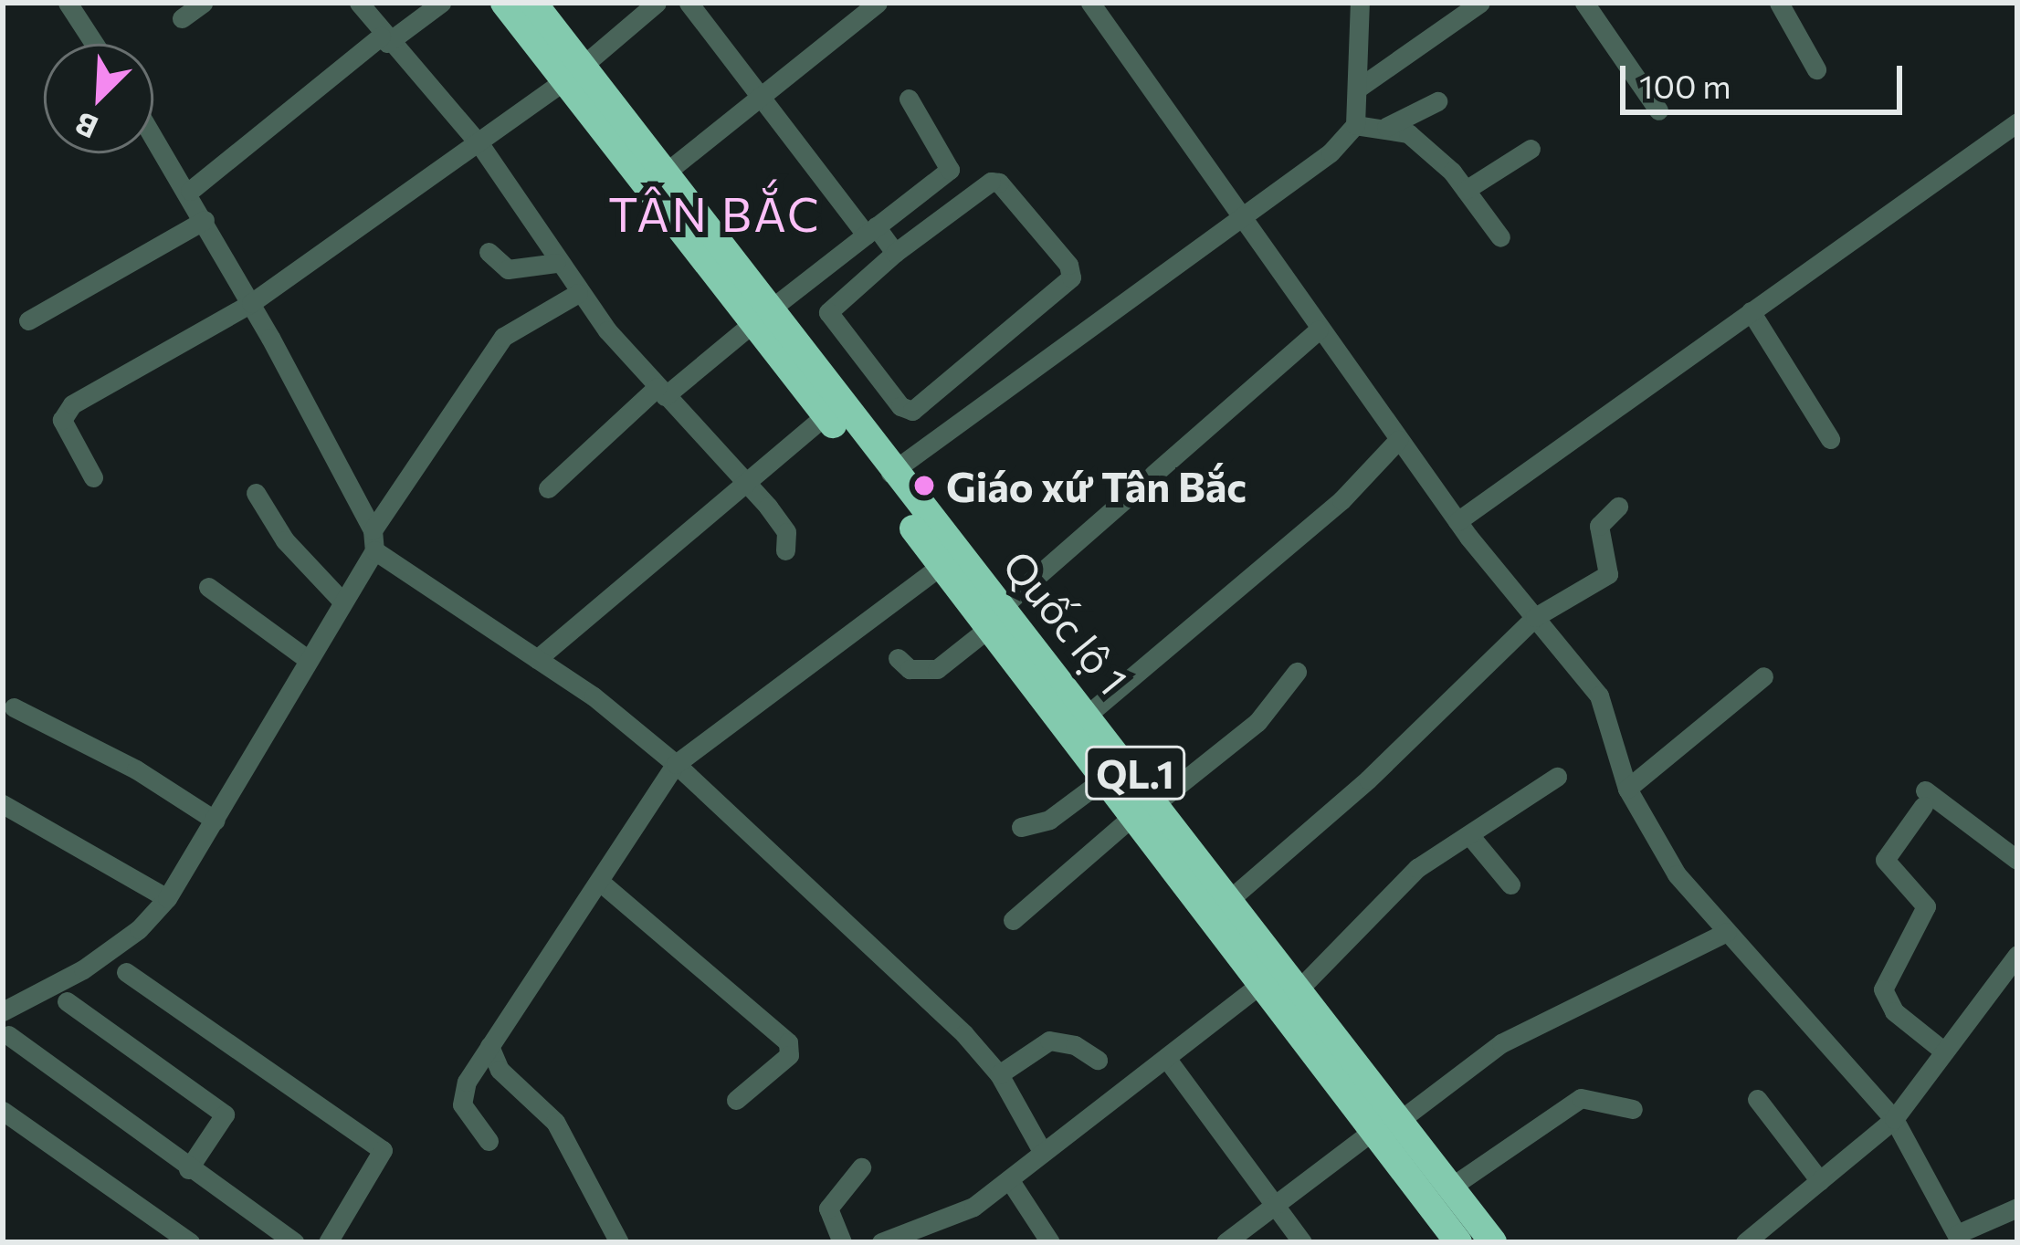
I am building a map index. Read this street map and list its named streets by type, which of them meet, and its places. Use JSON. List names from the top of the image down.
{
  "streets": {
    "highway": ["Quốc lộ 1", "QL.1"]
  },
  "districts": ["TÂN BẮC"],
  "places": ["Giáo xứ Tân Bắc"],
  "scale_bar": "100 m",
  "north": "bottom left"
}
